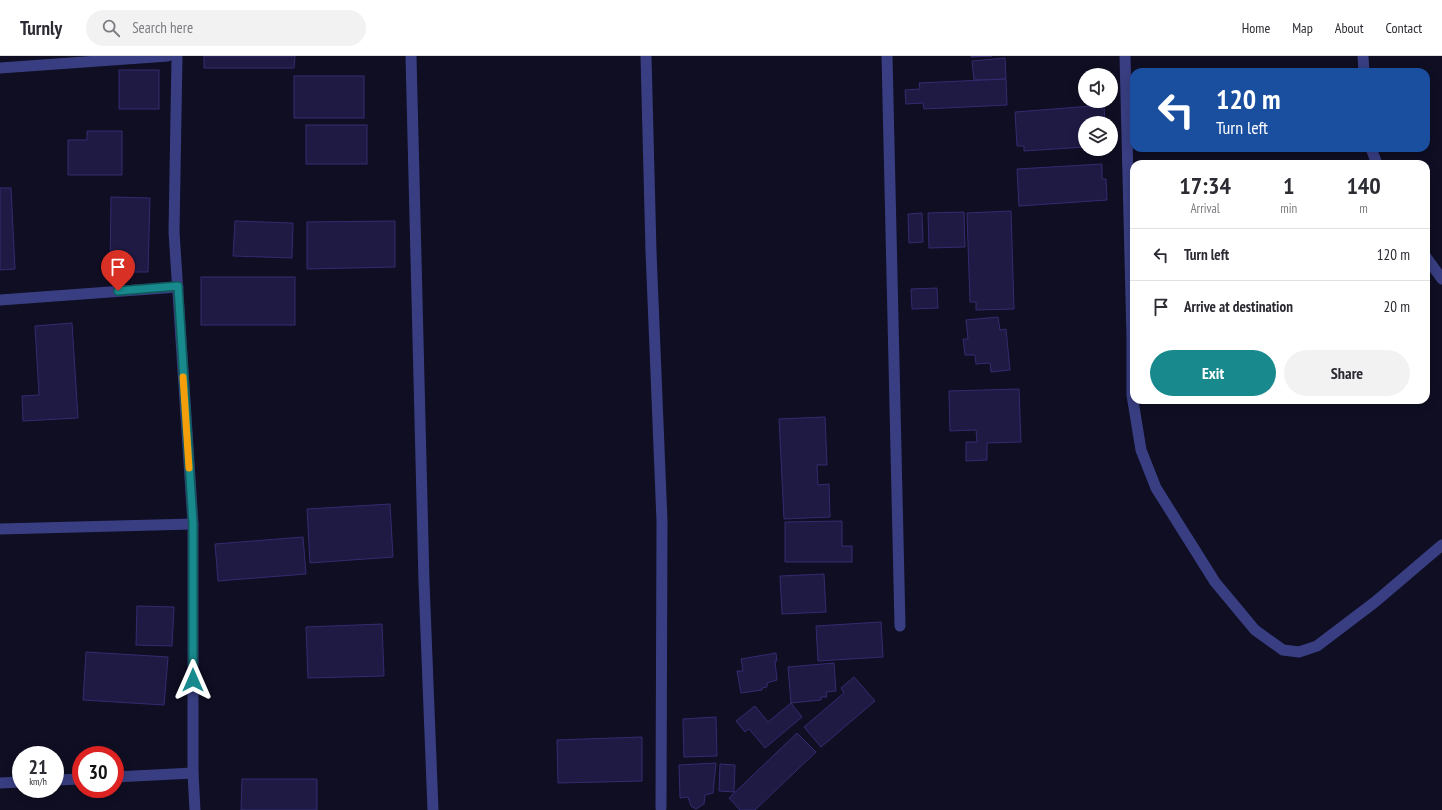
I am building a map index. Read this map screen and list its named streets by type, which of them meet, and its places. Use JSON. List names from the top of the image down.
{
  "page": {
    "header": "Turnly",
    "search": "Search here",
    "nav": [
      "Home",
      "Map",
      "About",
      "Contact"
    ],
    "turn": ["120 m", "Turn left"],
    "eta": [
      "17:34",
      "Arrival",
      "1",
      "min",
      "140",
      "m"
    ],
    "list": [
      {
        "name": "Turn left",
        "value": "120 m"
      },
      {
        "name": "Arrive at destination",
        "value": "20 m"
      }
    ],
    "buttons": ["Exit", "Share"],
    "speed": "21 km/h",
    "limit": "30"
  }
}
